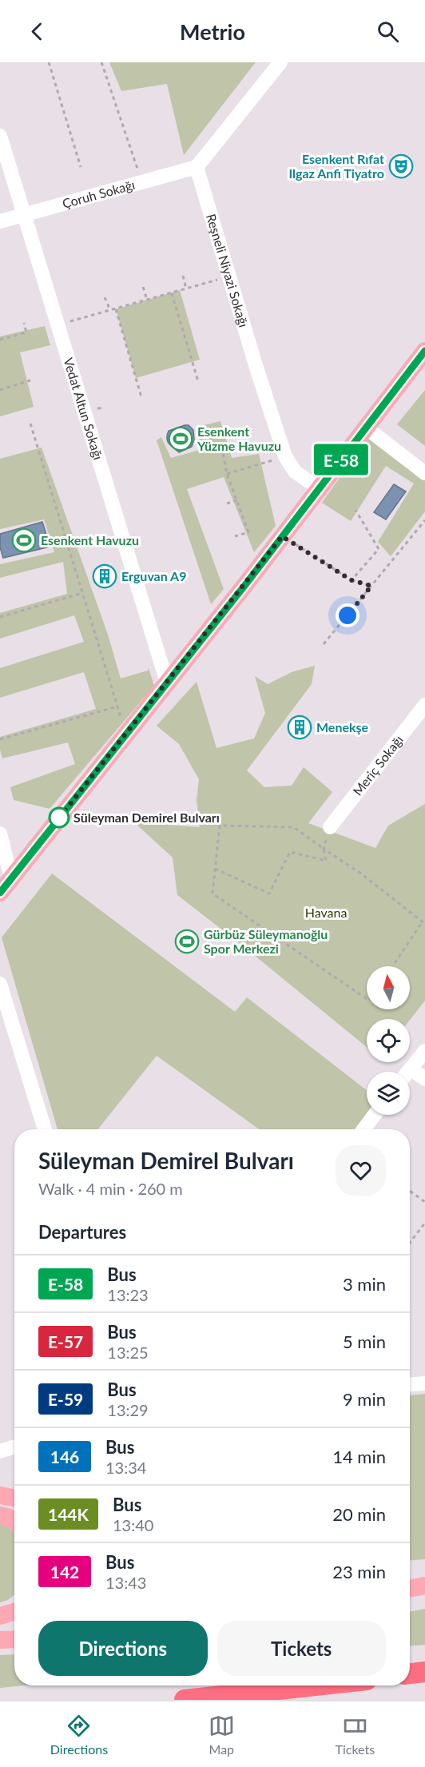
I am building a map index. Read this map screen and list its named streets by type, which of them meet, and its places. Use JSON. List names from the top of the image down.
{
  "streets": {
    "street": [
      "Çoruh Sokağı",
      "Reşneli Niyazi Sokağı",
      "Vedat Altun Sokağı",
      "Meriç Sokağı"
    ]
  },
  "crossings": [
    ["Çoruh Sokağı", "Reşneli Niyazi Sokağı"],
    ["Çoruh Sokağı", "Vedat Altun Sokağı"]
  ],
  "parks": ["Havana"],
  "places": {
    "theatre": ["Esenkent Rıfat Ilgaz Anfi Tiyatro"],
    "sports": ["Esenkent Yüzme Havuzu", "Esenkent Havuzu", "Gürbüz Süleymanoğlu Spor Merkezi"],
    "building": ["Erguvan A9", "Menekşe"],
    "other": ["Süleyman Demirel Bulvarı"]
  },
  "lines": ["bus line E-58"],
  "north": "top",
  "page": {
    "header": "Metrio",
    "on_map": "E-58",
    "heading": [
      ["Süleyman Demirel Bulvarı", "Walk · 4 min · 260 m"],
      "Departures"
    ],
    "list": [
      {
        "mark": "E-58",
        "name": "Bus",
        "note": "13:23",
        "value": "3 min"
      },
      {
        "mark": "E-57",
        "name": "Bus",
        "note": "13:25",
        "value": "5 min"
      },
      {
        "mark": "E-59",
        "name": "Bus",
        "note": "13:29",
        "value": "9 min"
      },
      {
        "mark": "146",
        "name": "Bus",
        "note": "13:34",
        "value": "14 min"
      },
      {
        "mark": "144K",
        "name": "Bus",
        "note": "13:40",
        "value": "20 min"
      },
      {
        "mark": "142",
        "name": "Bus",
        "note": "13:43",
        "value": "23 min"
      }
    ],
    "buttons": ["Directions", "Tickets"],
    "tabs": ["Directions", "Map", "Tickets"]
  }
}
